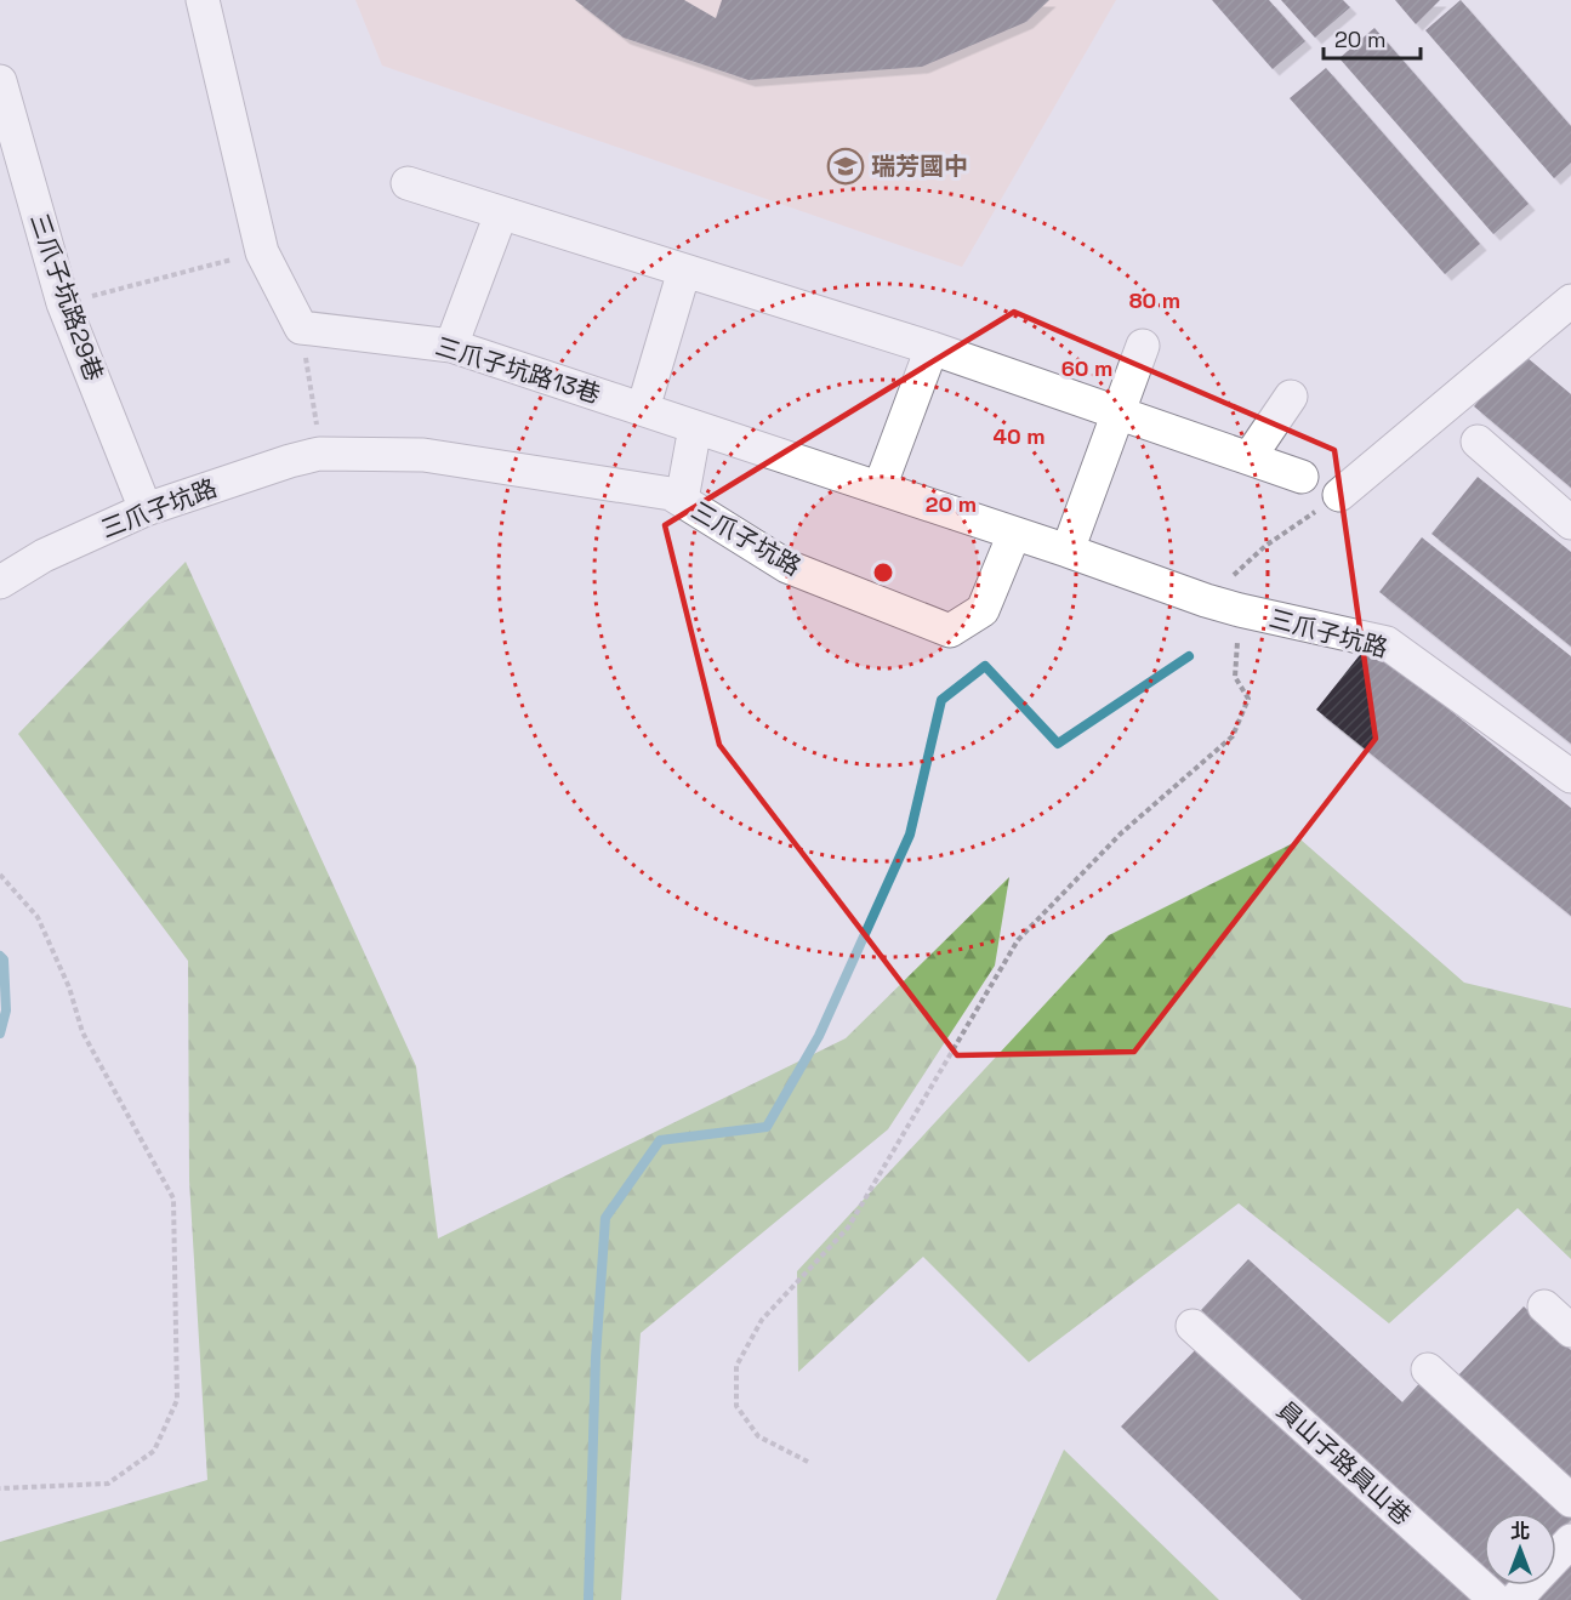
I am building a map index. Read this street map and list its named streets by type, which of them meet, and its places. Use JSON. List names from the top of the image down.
{
  "streets": {
    "street": [
      "三爪子坑路29巷",
      "三爪子坑路13巷",
      "三爪子坑路",
      "員山子路員山巷"
    ]
  },
  "crossings": [
    ["三爪子坑路29巷", "三爪子坑路"],
    ["三爪子坑路13巷", "三爪子坑路"]
  ],
  "places": {
    "school or university": ["瑞芳國中"]
  },
  "scale_bar": "20 m",
  "north": "top",
  "rings": [
    "80 m",
    "60 m",
    "40 m",
    "20 m"
  ]
}
